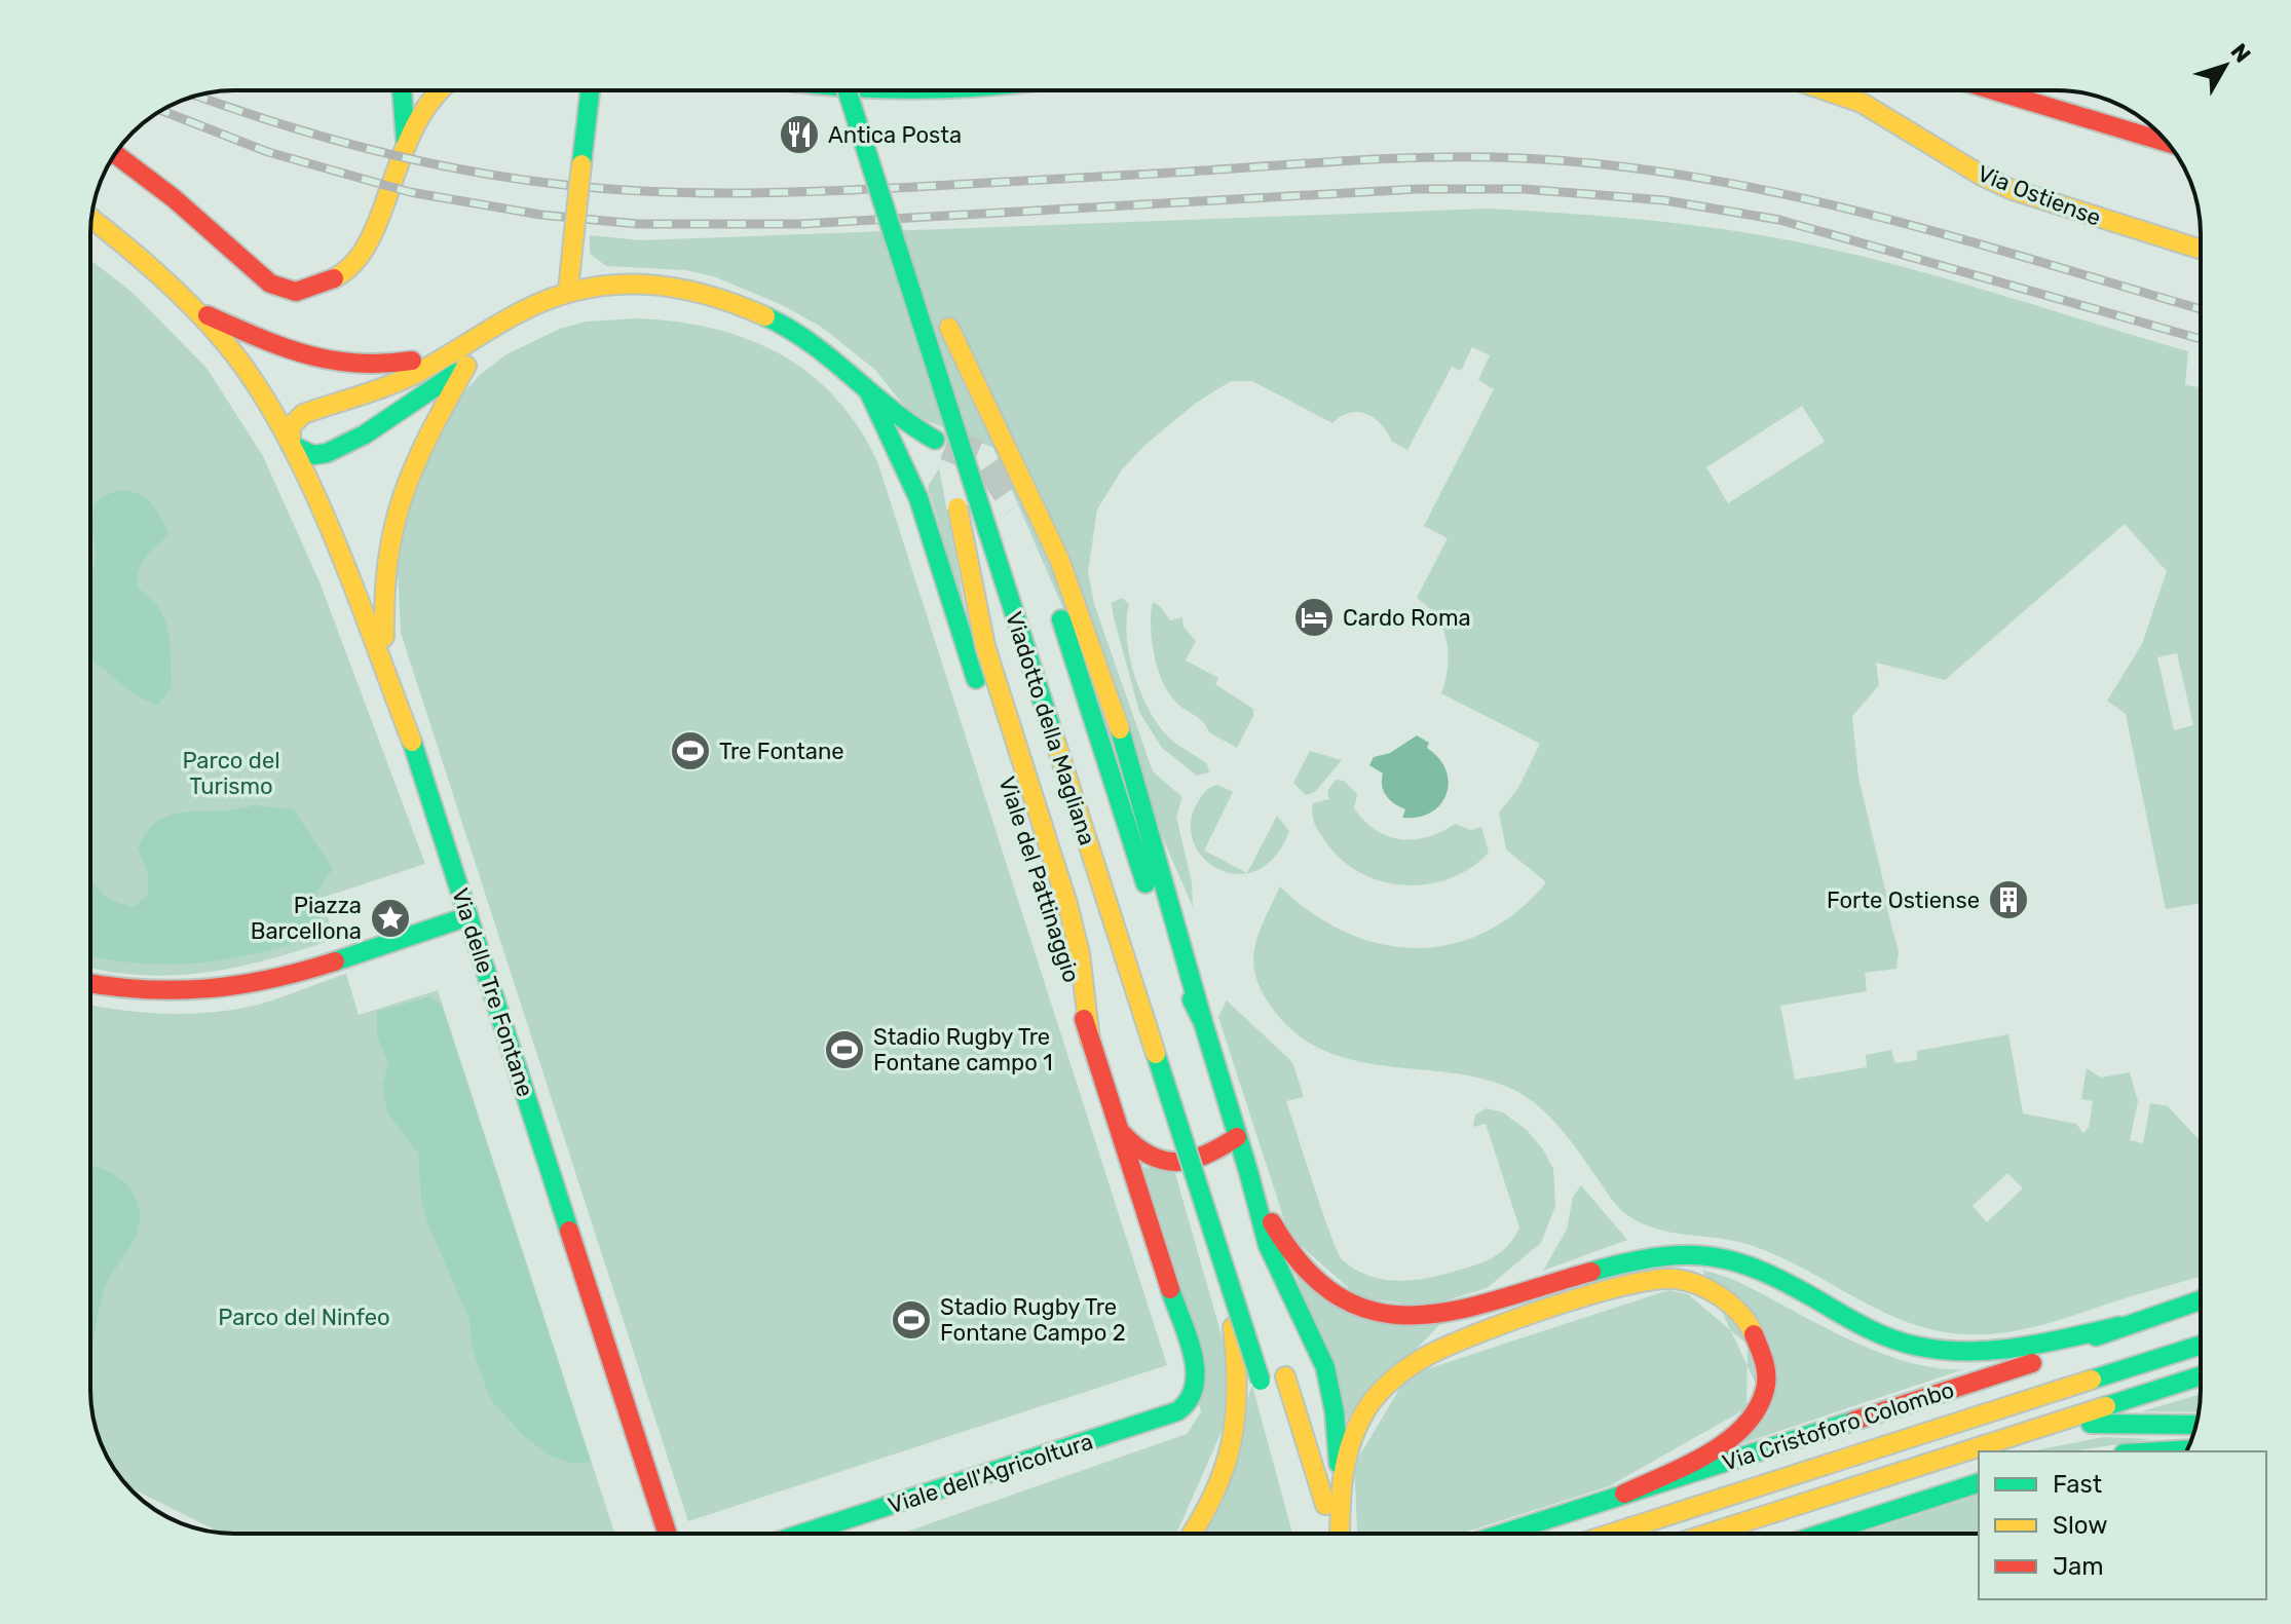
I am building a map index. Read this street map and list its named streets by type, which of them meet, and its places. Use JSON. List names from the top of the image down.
{
  "streets": {
    "main road": [
      "Via Ostiense",
      "Viadotto della Magliana",
      "Viale del Pattinaggio",
      "Via delle Tre Fontane",
      "Via Cristoforo Colombo",
      "Viale dell'Agricoltura"
    ]
  },
  "crossings": [
    ["Viale del Pattinaggio", "Viale dell'Agricoltura"]
  ],
  "parks": ["Parco del Turismo", "Parco del Ninfeo"],
  "places": {
    "restaurant": ["Antica Posta"],
    "hotel": ["Cardo Roma"],
    "sports": ["Tre Fontane", "Stadio Rugby Tre Fontane campo 1", "Stadio Rugby Tre Fontane Campo 2"],
    "building": ["Forte Ostiense"],
    "place": ["Piazza Barcellona"]
  },
  "legend": ["Fast", "Slow", "Jam"],
  "north": "top right"
}
